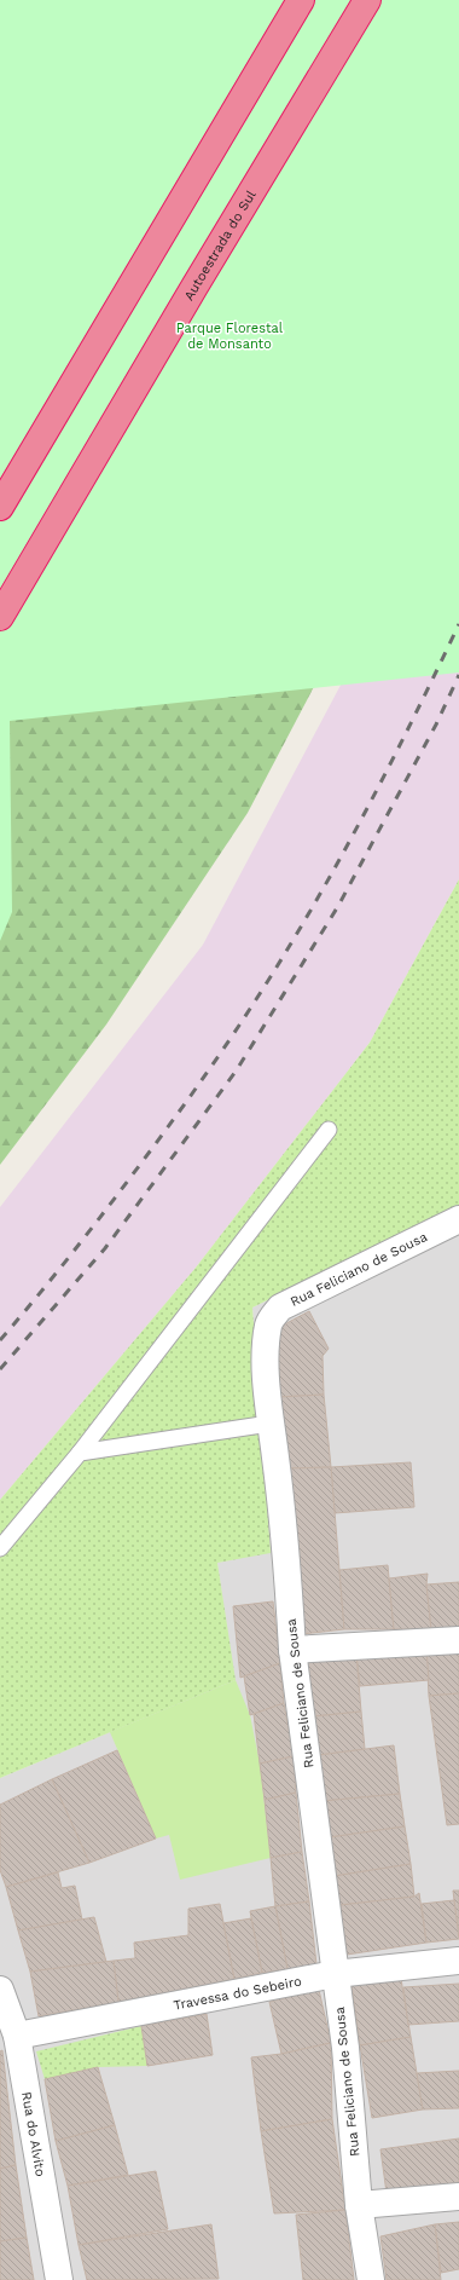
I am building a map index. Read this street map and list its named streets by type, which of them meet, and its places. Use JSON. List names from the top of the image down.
{
  "streets": {
    "highway": ["Autoestrada do Sul"],
    "street": ["Rua Feliciano de Sousa", "Travessa do Sebeiro", "Rua do Alvito"]
  },
  "crossings": [
    ["Rua Feliciano de Sousa", "Travessa do Sebeiro"],
    ["Travessa do Sebeiro", "Rua do Alvito"]
  ],
  "parks": ["Parque Florestal de Monsanto"]
}
